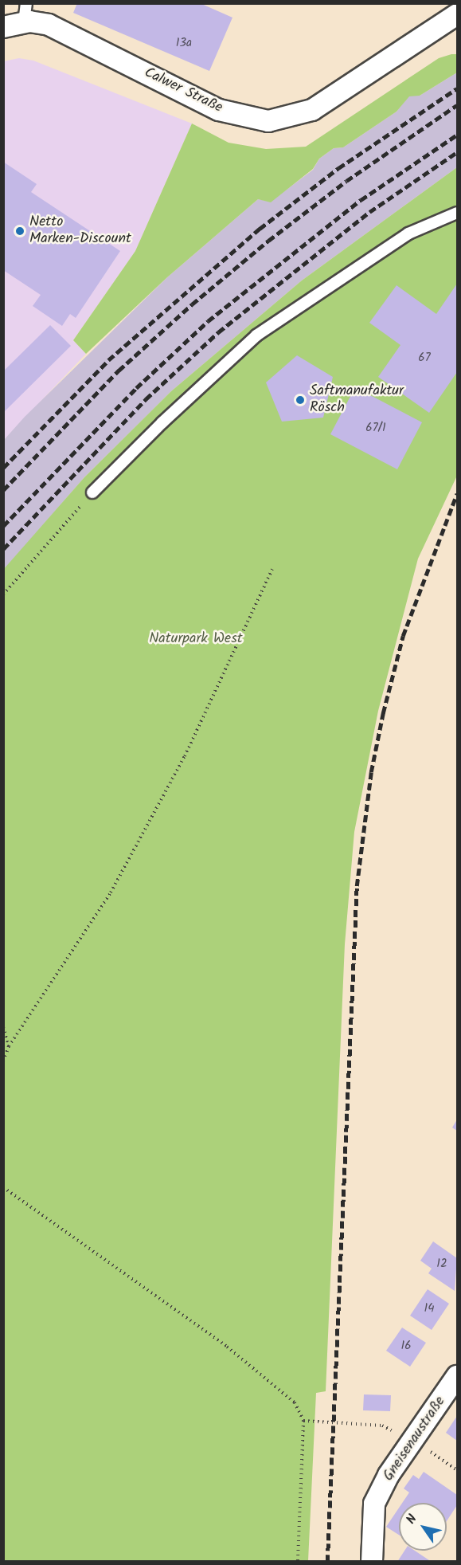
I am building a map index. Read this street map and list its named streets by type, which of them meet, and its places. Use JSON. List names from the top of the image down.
{
  "streets": {
    "street": ["Calwer Straße", "Gneisenaustraße"]
  },
  "parks": ["Naturpark West"],
  "places": ["Netto Marken-Discount", "Saftmanufaktur Rösch"],
  "house_numbers": [
    "13a",
    "67",
    "67/1",
    "12",
    "14",
    "16"
  ],
  "north": "top left"
}
